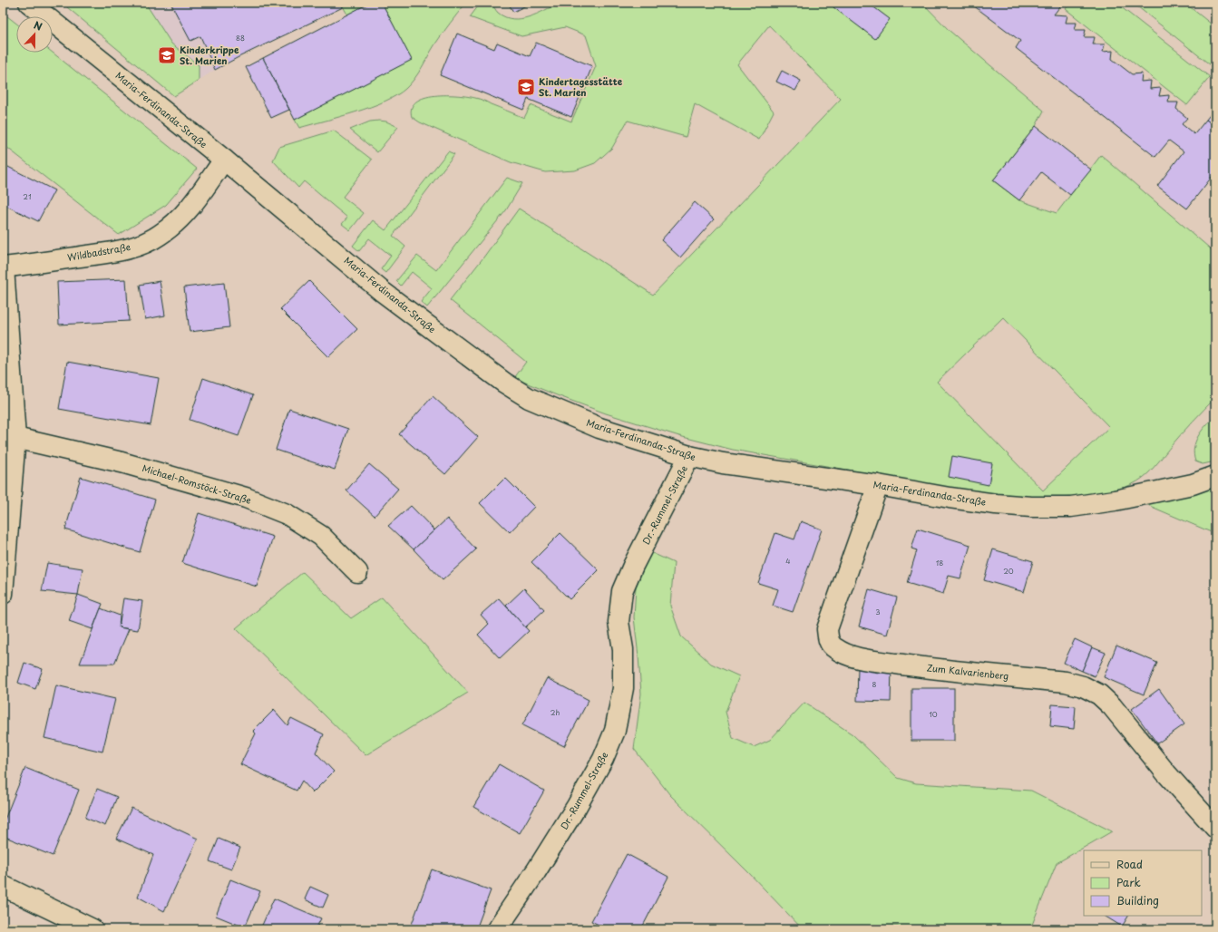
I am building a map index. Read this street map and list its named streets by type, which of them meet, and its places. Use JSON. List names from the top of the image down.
{
  "streets": {
    "street": [
      "Maria-Ferdinanda-Straße",
      "Wildbadstraße",
      "Michael-Romstöck-Straße",
      "Dr.-Rummel-Straße",
      "Zum Kalvarienberg"
    ]
  },
  "crossings": [
    ["Maria-Ferdinanda-Straße", "Wildbadstraße"],
    ["Maria-Ferdinanda-Straße", "Dr.-Rummel-Straße"],
    ["Maria-Ferdinanda-Straße", "Zum Kalvarienberg"]
  ],
  "places": {
    "school or university": ["Kinderkrippe St. Marien", "Kindertagesstätte St. Marien"]
  },
  "house_numbers": [
    "88",
    "21",
    "4",
    "18",
    "20",
    "3",
    "8",
    "2h",
    "10"
  ],
  "legend": ["Road", "Park", "Building"],
  "north": "top"
}
